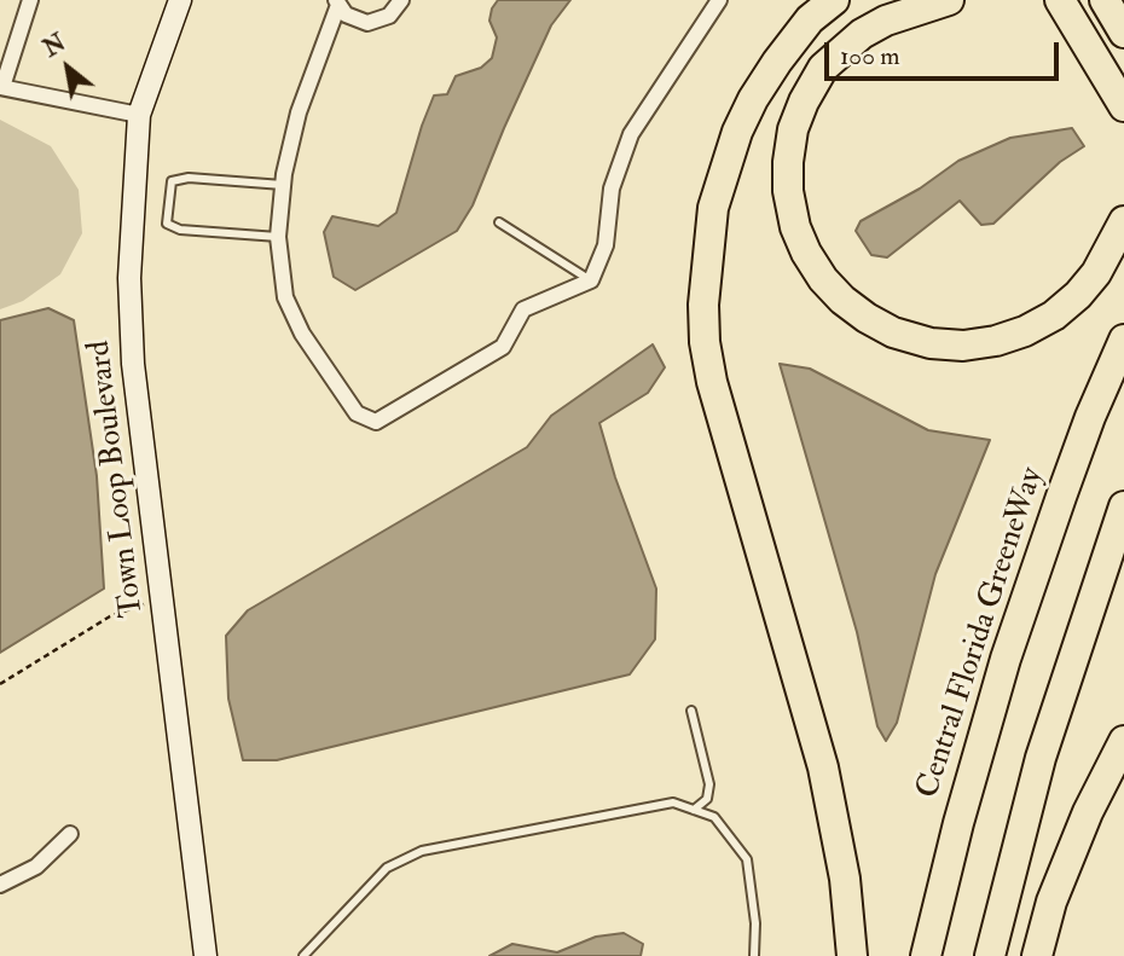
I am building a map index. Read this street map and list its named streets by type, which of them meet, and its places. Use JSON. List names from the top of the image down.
{
  "streets": {
    "highway": ["Central Florida GreeneWay"],
    "street": ["Town Loop Boulevard"]
  },
  "scale_bar": "100 m",
  "north": "top left"
}
